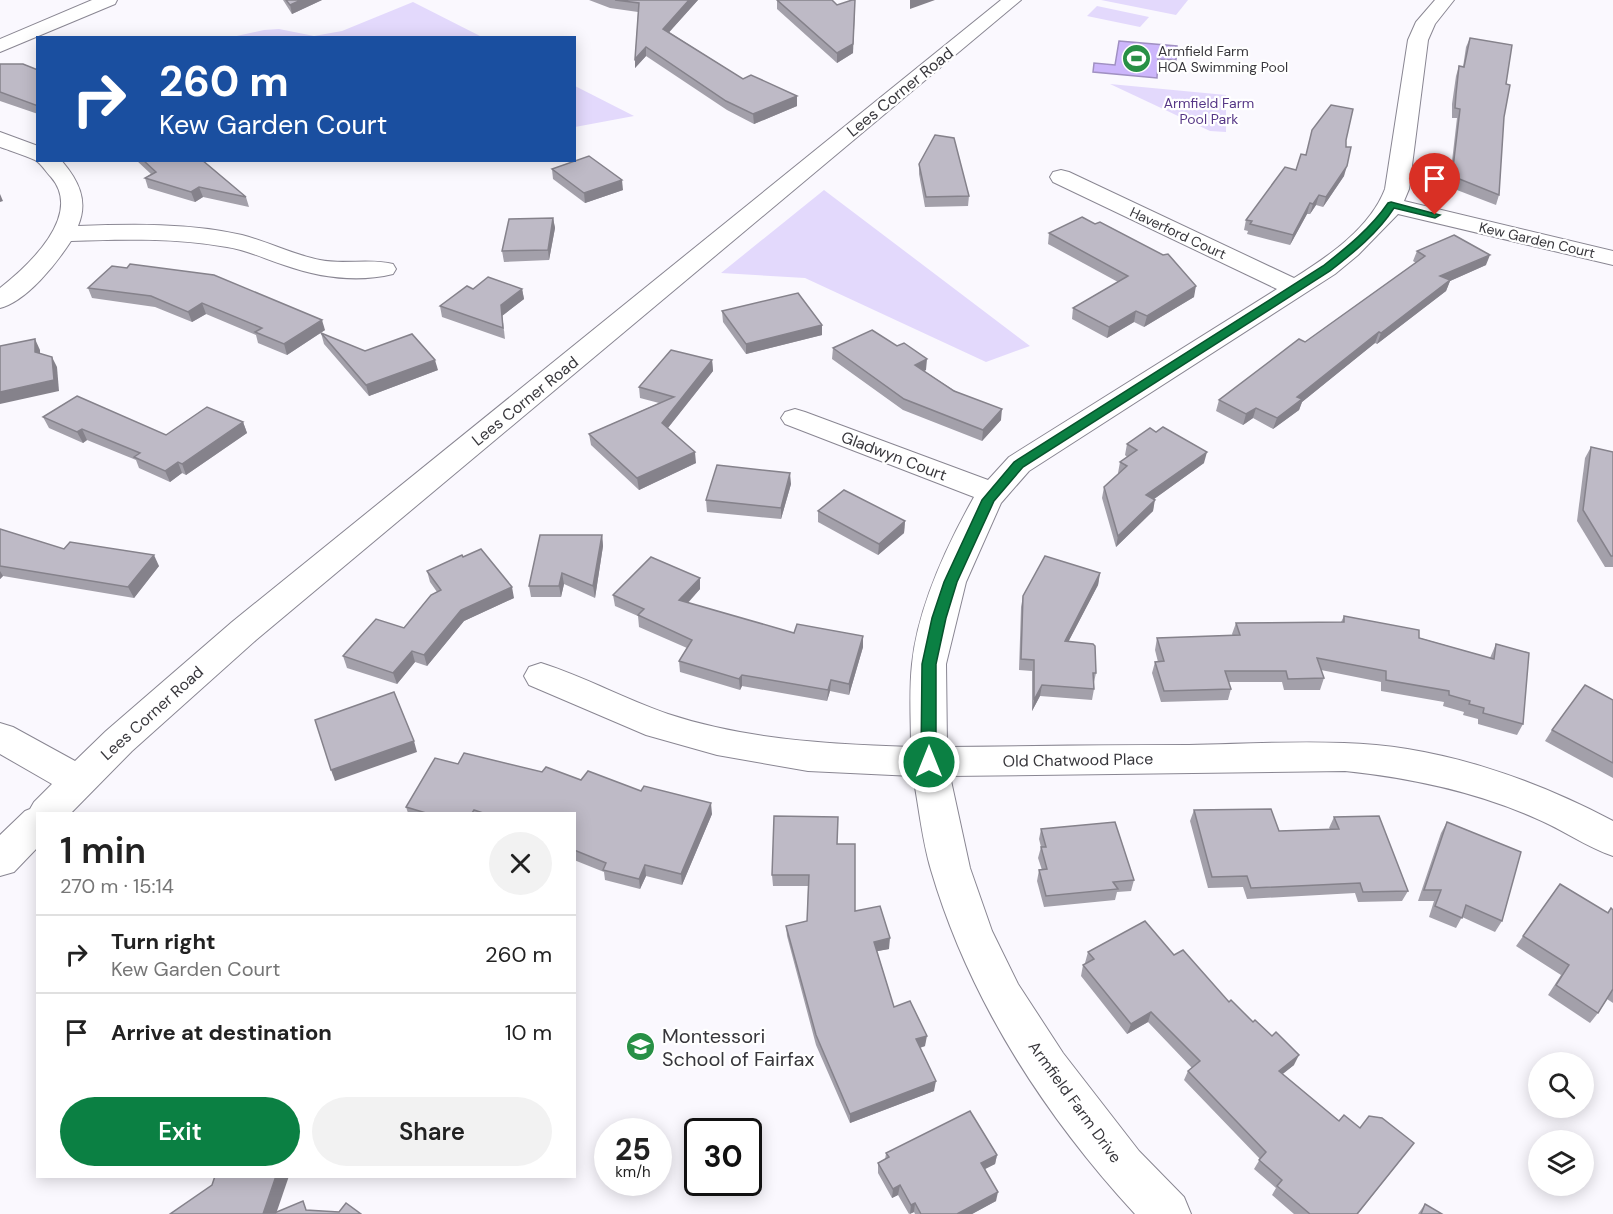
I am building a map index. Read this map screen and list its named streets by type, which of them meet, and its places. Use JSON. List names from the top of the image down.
{
  "streets": {
    "street": [
      "Lees Corner Road",
      "Haverford Court",
      "Kew Garden Court",
      "Gladwyn Court",
      "Old Chatwood Place",
      "Armfield Farm Drive"
    ]
  },
  "crossings": [
    ["Haverford Court", "Armfield Farm Drive"],
    ["Kew Garden Court", "Armfield Farm Drive"],
    ["Gladwyn Court", "Armfield Farm Drive"],
    ["Old Chatwood Place", "Armfield Farm Drive"]
  ],
  "parks": ["Armfield Farm Pool Park"],
  "places": {
    "sports": ["Armfield Farm HOA Swimming Pool"],
    "school or university": ["Montessori School of Fairfax"]
  },
  "page": {
    "turn": ["260 m", "Kew Garden Court"],
    "heading": ["1 min", "270 m · 15:14"],
    "list": [
      {
        "name": "Turn right",
        "note": "Kew Garden Court",
        "value": "260 m"
      },
      {
        "name": "Arrive at destination",
        "value": "10 m"
      }
    ],
    "buttons": ["Exit", "Share"],
    "speed": "25 km/h",
    "limit": "30"
  }
}
